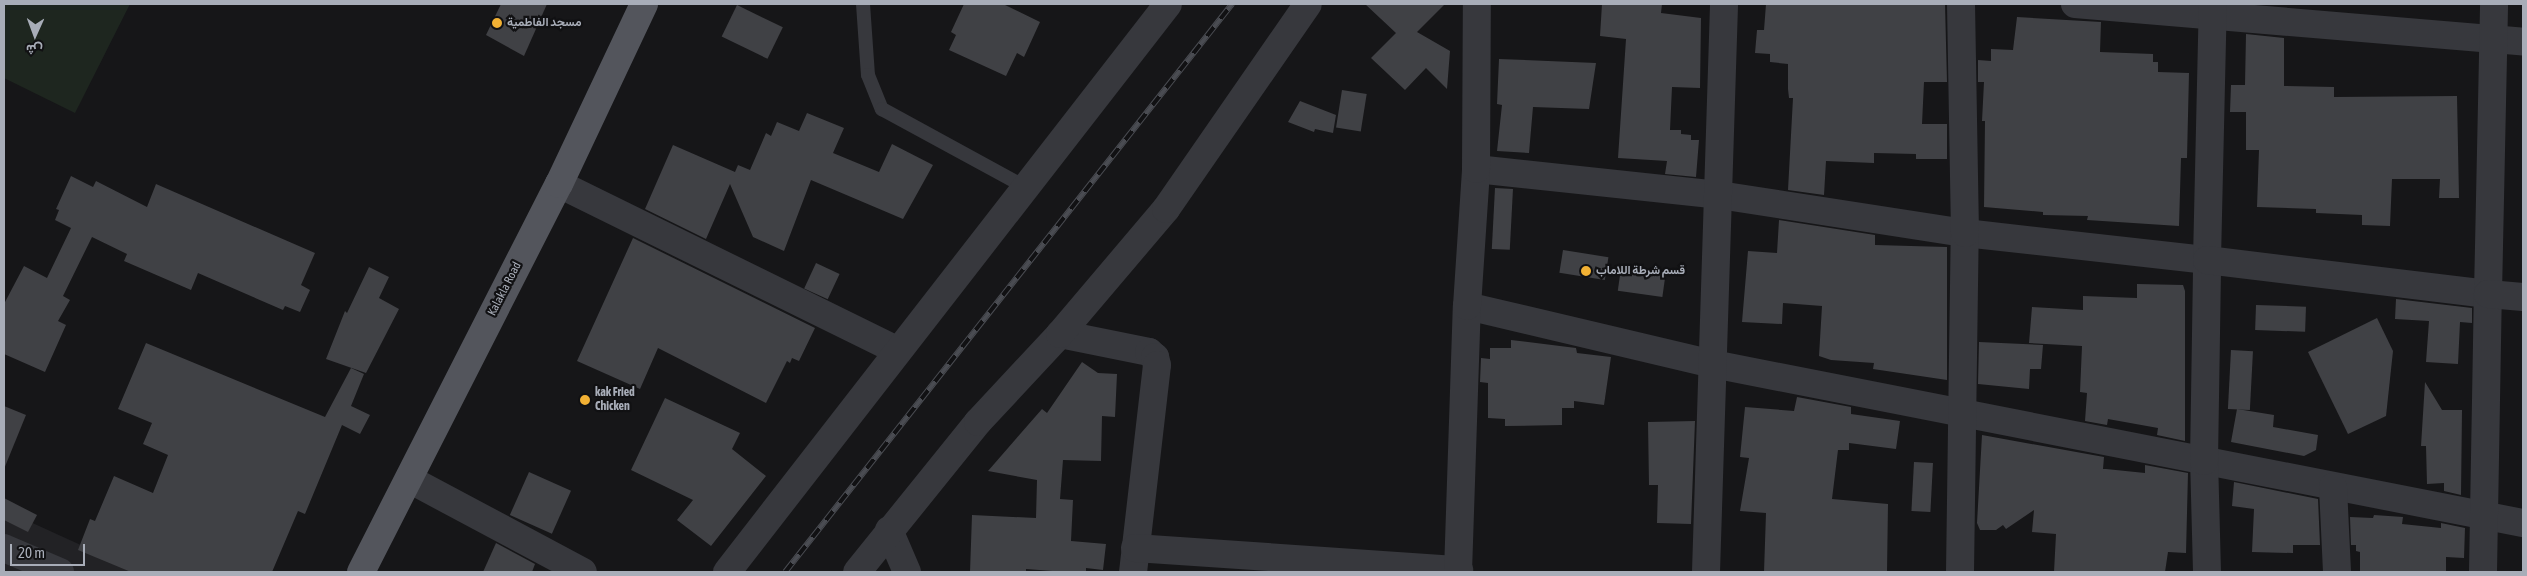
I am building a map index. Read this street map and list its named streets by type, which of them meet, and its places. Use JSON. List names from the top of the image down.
{
  "streets": {
    "main road": ["Kalakla Road"]
  },
  "places": ["مسجد الفاطمية", "قسم شرطة اللاماب", "kak Fried Chicken"],
  "scale_bar": "20 m",
  "north": "bottom"
}
